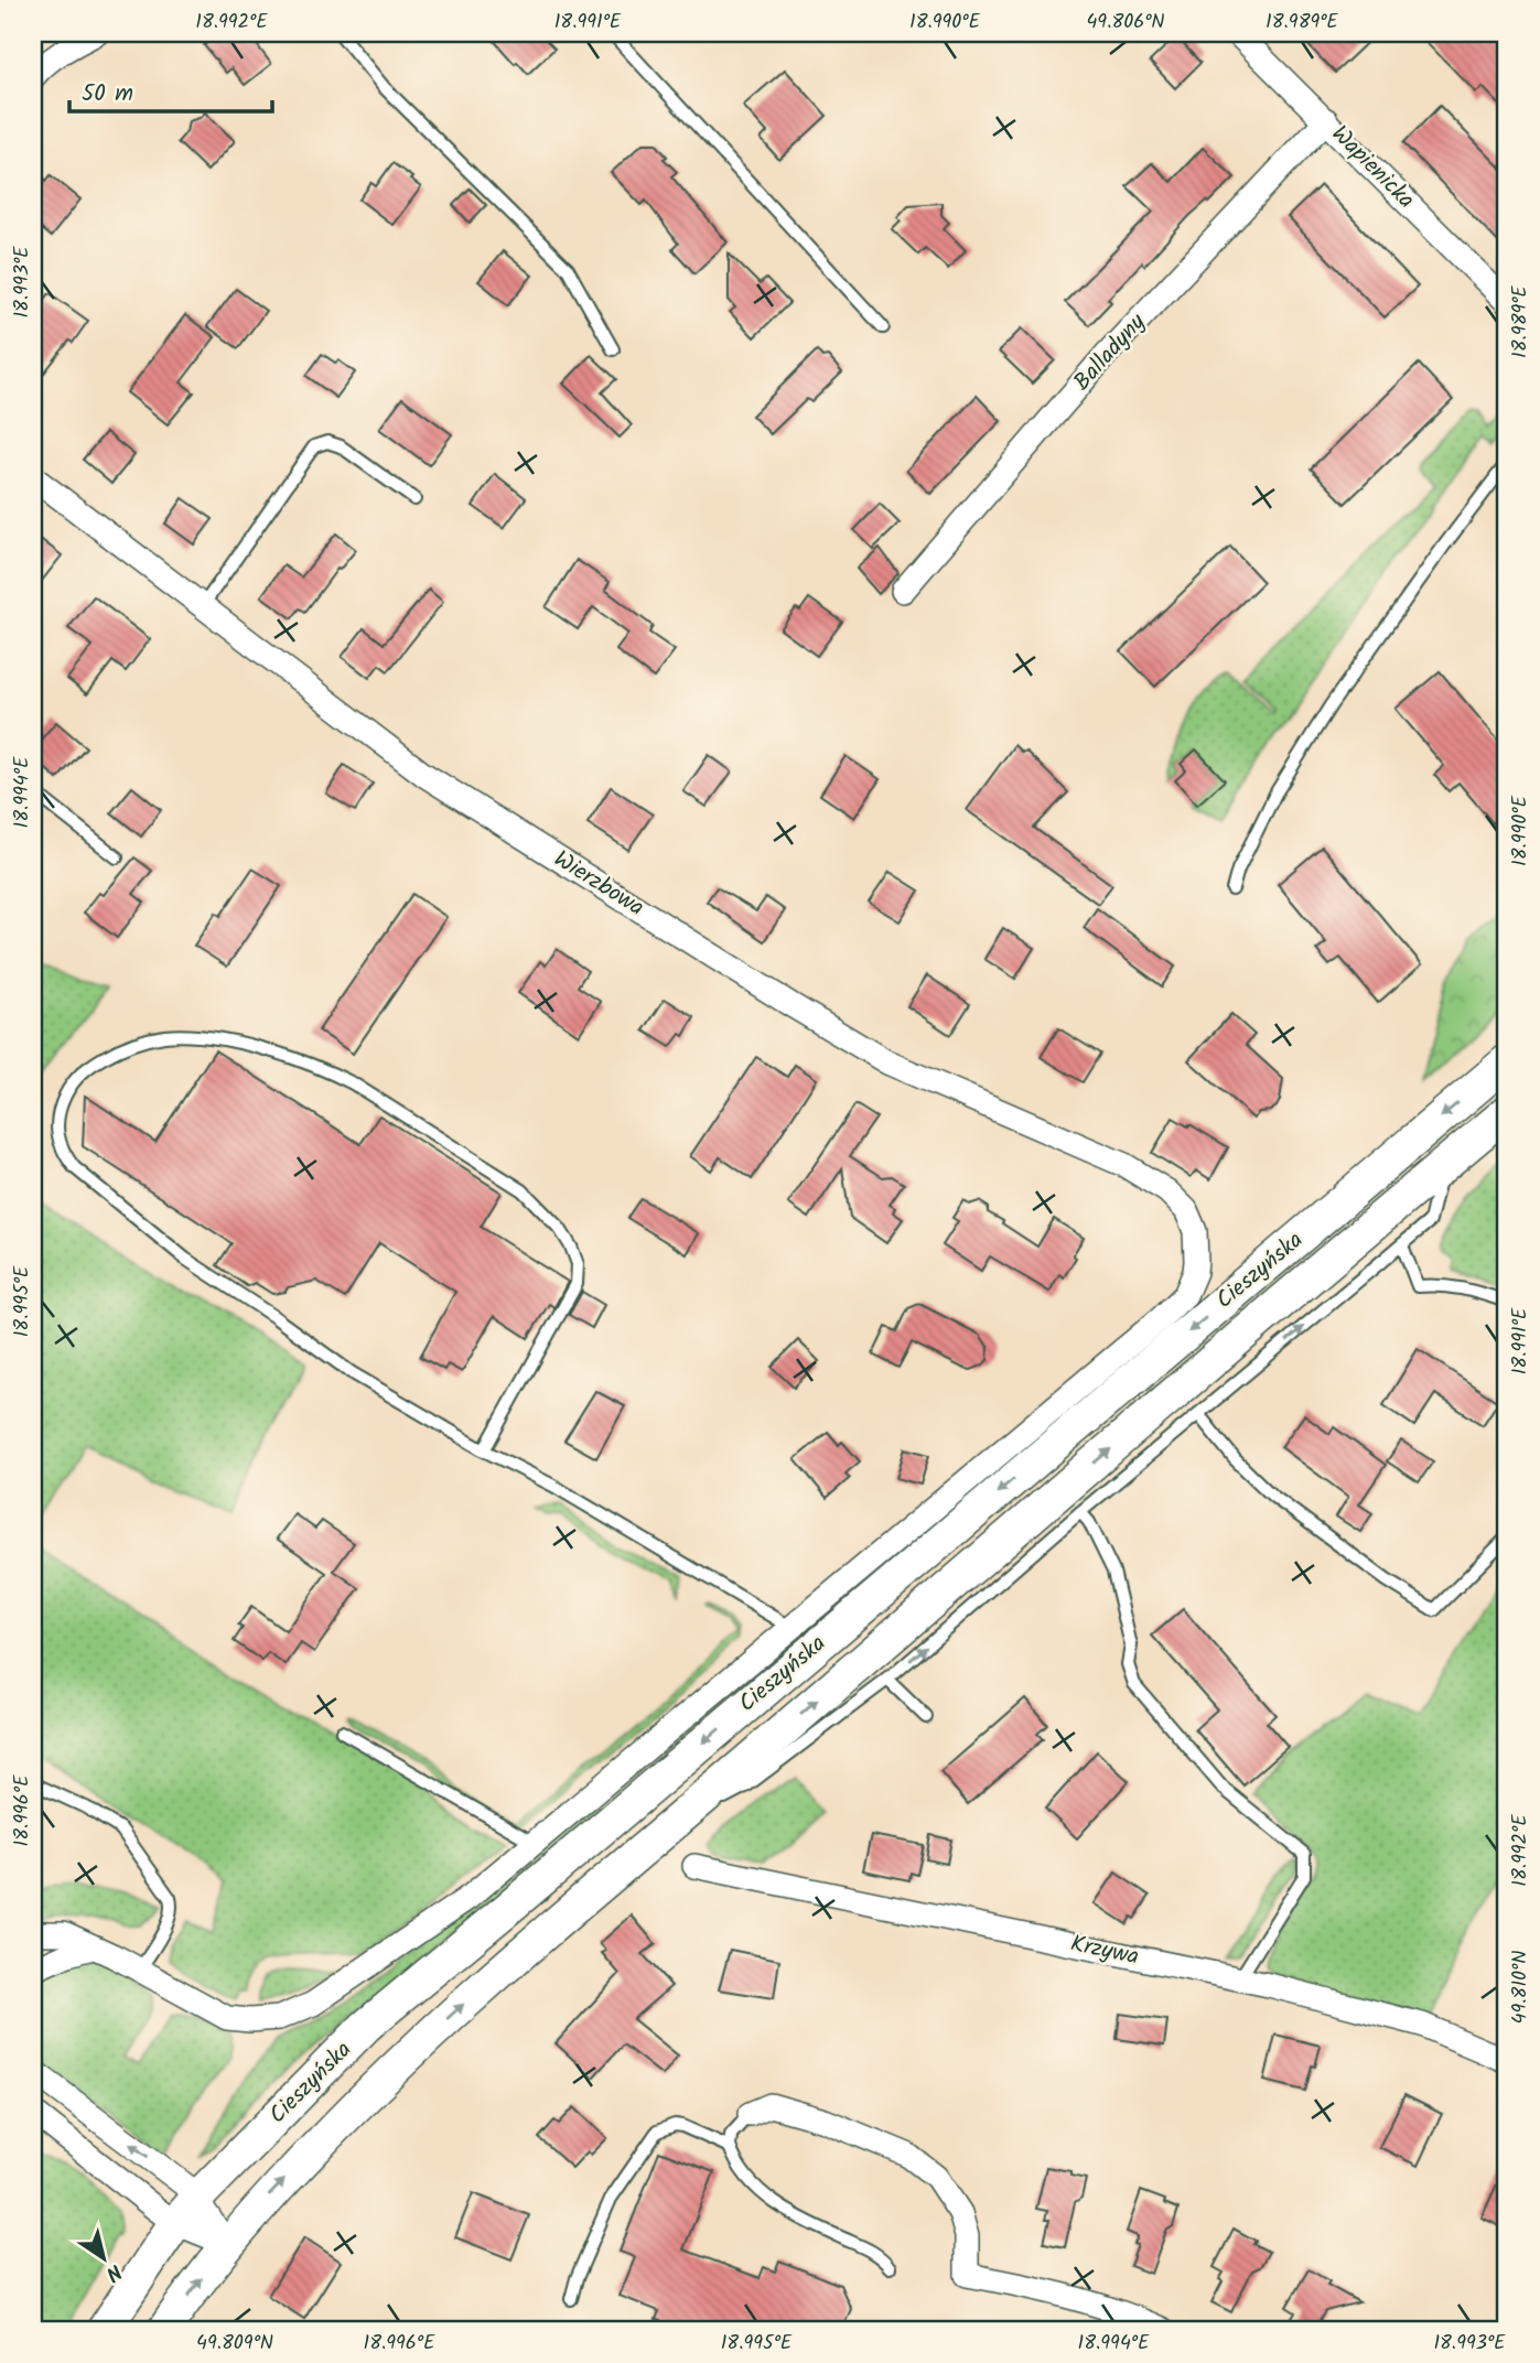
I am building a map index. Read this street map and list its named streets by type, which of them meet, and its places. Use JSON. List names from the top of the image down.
{
  "streets": {
    "main road": ["Cieszyńska"],
    "street": [
      "Wapienicka",
      "Balladyny",
      "Wierzbowa",
      "Krzywa"
    ]
  },
  "crossings": [
    ["Wapienicka", "Balladyny"],
    ["Wierzbowa", "Cieszyńska"]
  ],
  "scale_bar": "50 m",
  "north": "bottom right",
  "coordinates": [
    "18.992°E",
    "18.991°E",
    "18.990°E",
    "49.806°N",
    "18.989°E",
    "18.993°E",
    "18.994°E",
    "18.995°E",
    "18.996°E",
    "49.810°N",
    "49.809°N"
  ]
}
